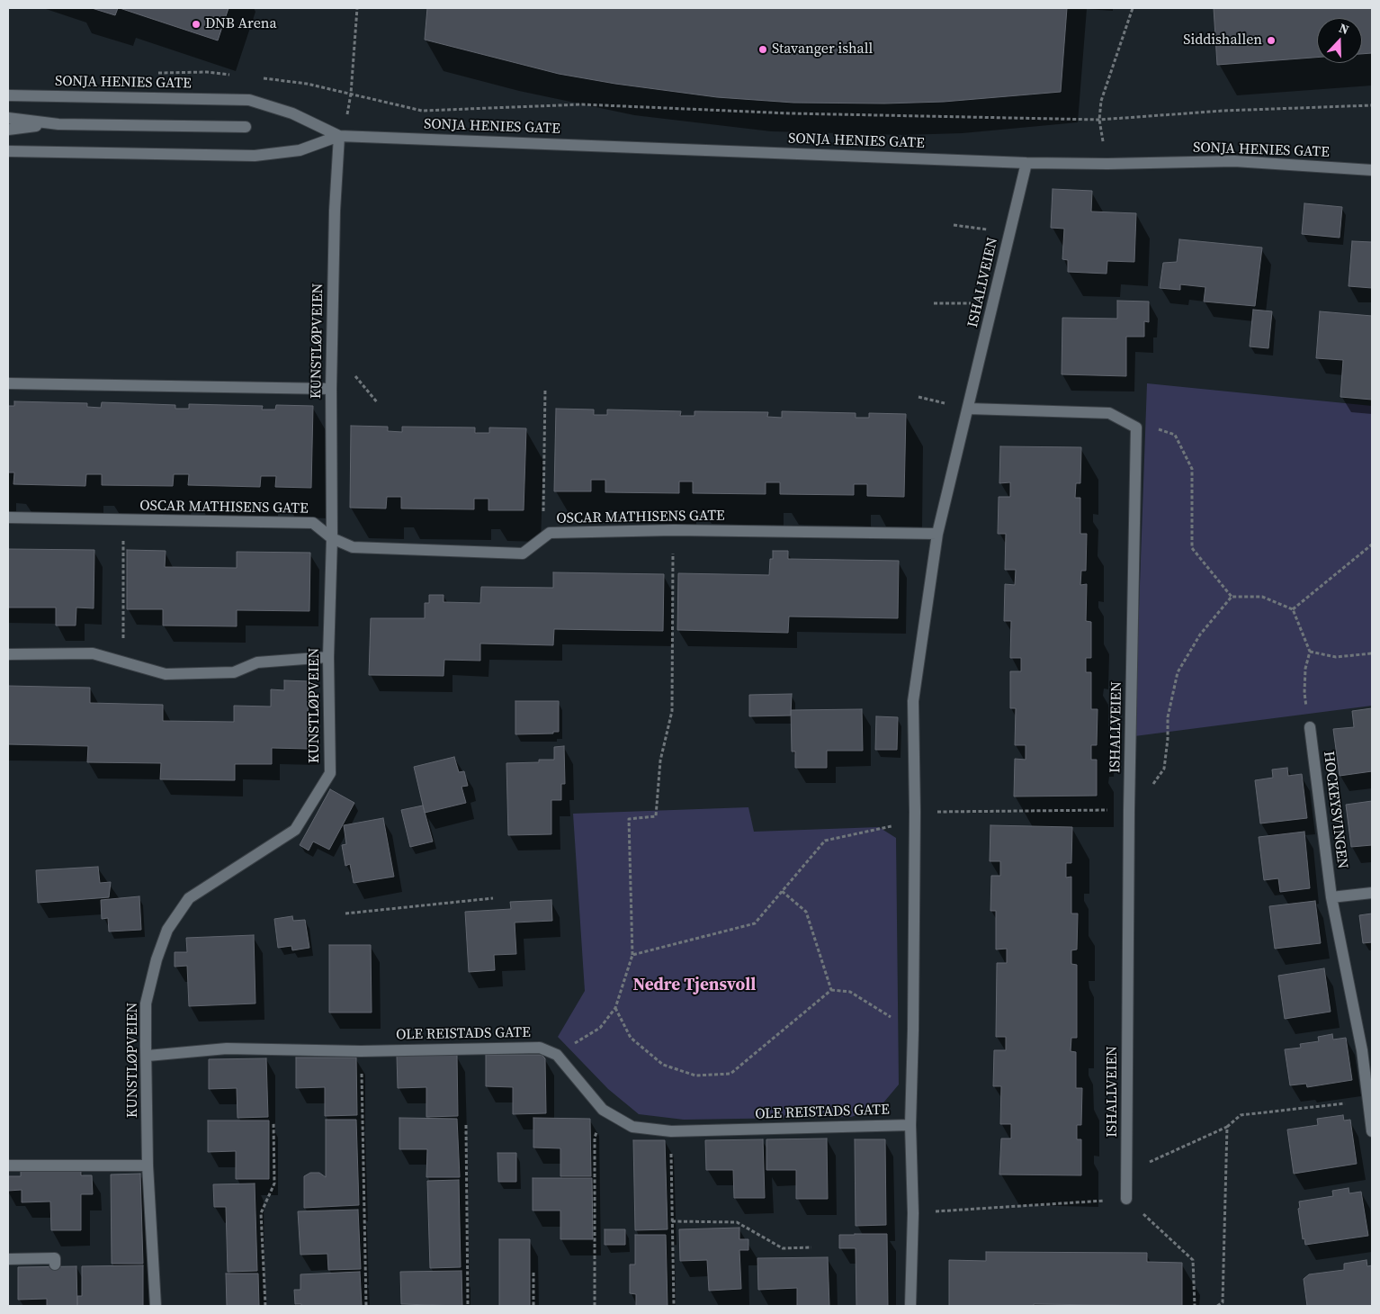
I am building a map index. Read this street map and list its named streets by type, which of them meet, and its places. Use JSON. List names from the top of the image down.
{
  "streets": {
    "street": [
      "SONJA HENIES GATE",
      "ISHALLVEIEN",
      "KUNSTLØPVEIEN",
      "OSCAR MATHISENS GATE",
      "HOCKEYSVINGEN",
      "OLE REISTADS GATE"
    ]
  },
  "crossings": [
    ["SONJA HENIES GATE", "ISHALLVEIEN"],
    ["SONJA HENIES GATE", "KUNSTLØPVEIEN"],
    ["ISHALLVEIEN", "OSCAR MATHISENS GATE"],
    ["ISHALLVEIEN", "OLE REISTADS GATE"],
    ["KUNSTLØPVEIEN", "OSCAR MATHISENS GATE"],
    ["KUNSTLØPVEIEN", "OLE REISTADS GATE"]
  ],
  "districts": ["Nedre Tjensvoll"],
  "places": ["DNB Arena", "Siddishallen", "Stavanger ishall"],
  "north": "top"
}
